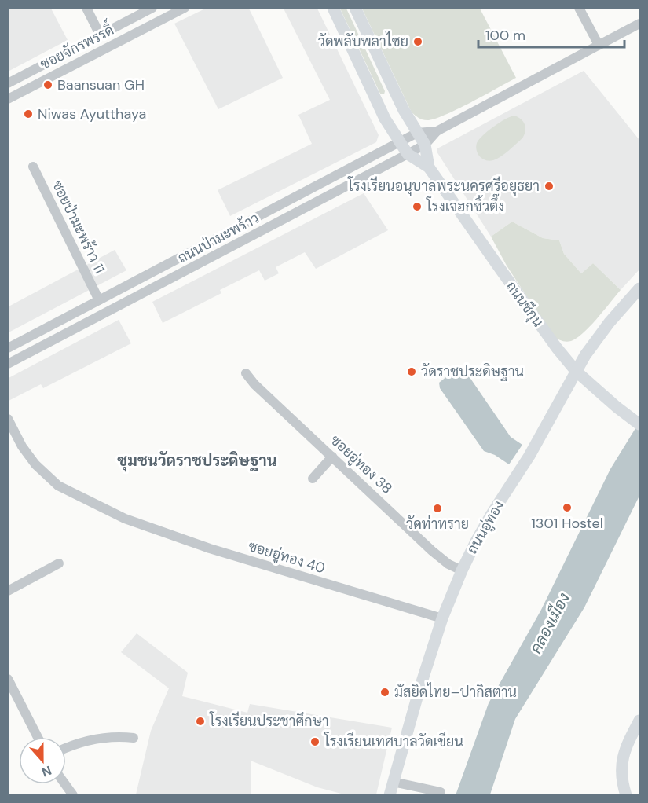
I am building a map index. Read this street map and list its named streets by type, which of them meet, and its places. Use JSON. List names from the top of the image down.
{
  "streets": {
    "main road": ["ถนนชีกุน", "ถนนอู่ทอง"],
    "street": [
      "ซอยจักรพรรดิ์",
      "ซอยป่ามะพร้าว 11",
      "ถนนป่ามะพร้าว",
      "ซอยอู่ทอง 38",
      "ซอยอู่ทอง 40"
    ]
  },
  "crossings": [
    ["ซอยป่ามะพร้าว 11", "ถนนป่ามะพร้าว"],
    ["ถนนป่ามะพร้าว", "ถนนชีกุน"],
    ["ถนนชีกุน", "ถนนอู่ทอง"],
    ["ซอยอู่ทอง 38", "ถนนอู่ทอง"],
    ["ถนนอู่ทอง", "ซอยอู่ทอง 40"]
  ],
  "districts": ["ชุมชนวัดราชประดิษฐาน"],
  "water": ["คลองเมือง"],
  "places": [
    "วัดพลับพลาไชย",
    "Baansuan GH",
    "Niwas Ayutthaya",
    "โรงเรียนอนุบาลพระนครศรีอยุธยา",
    "โรงเจฮกซิ้วตึ๊ง",
    "วัดราชประดิษฐาน",
    "1301 Hostel",
    "วัดท่าทราย",
    "มัสยิดไทย–ปากิสตาน",
    "โรงเรียนประชาศึกษา",
    "โรงเรียนเทศบาลวัดเขียน"
  ],
  "scale_bar": "100 m",
  "north": "bottom"
}
